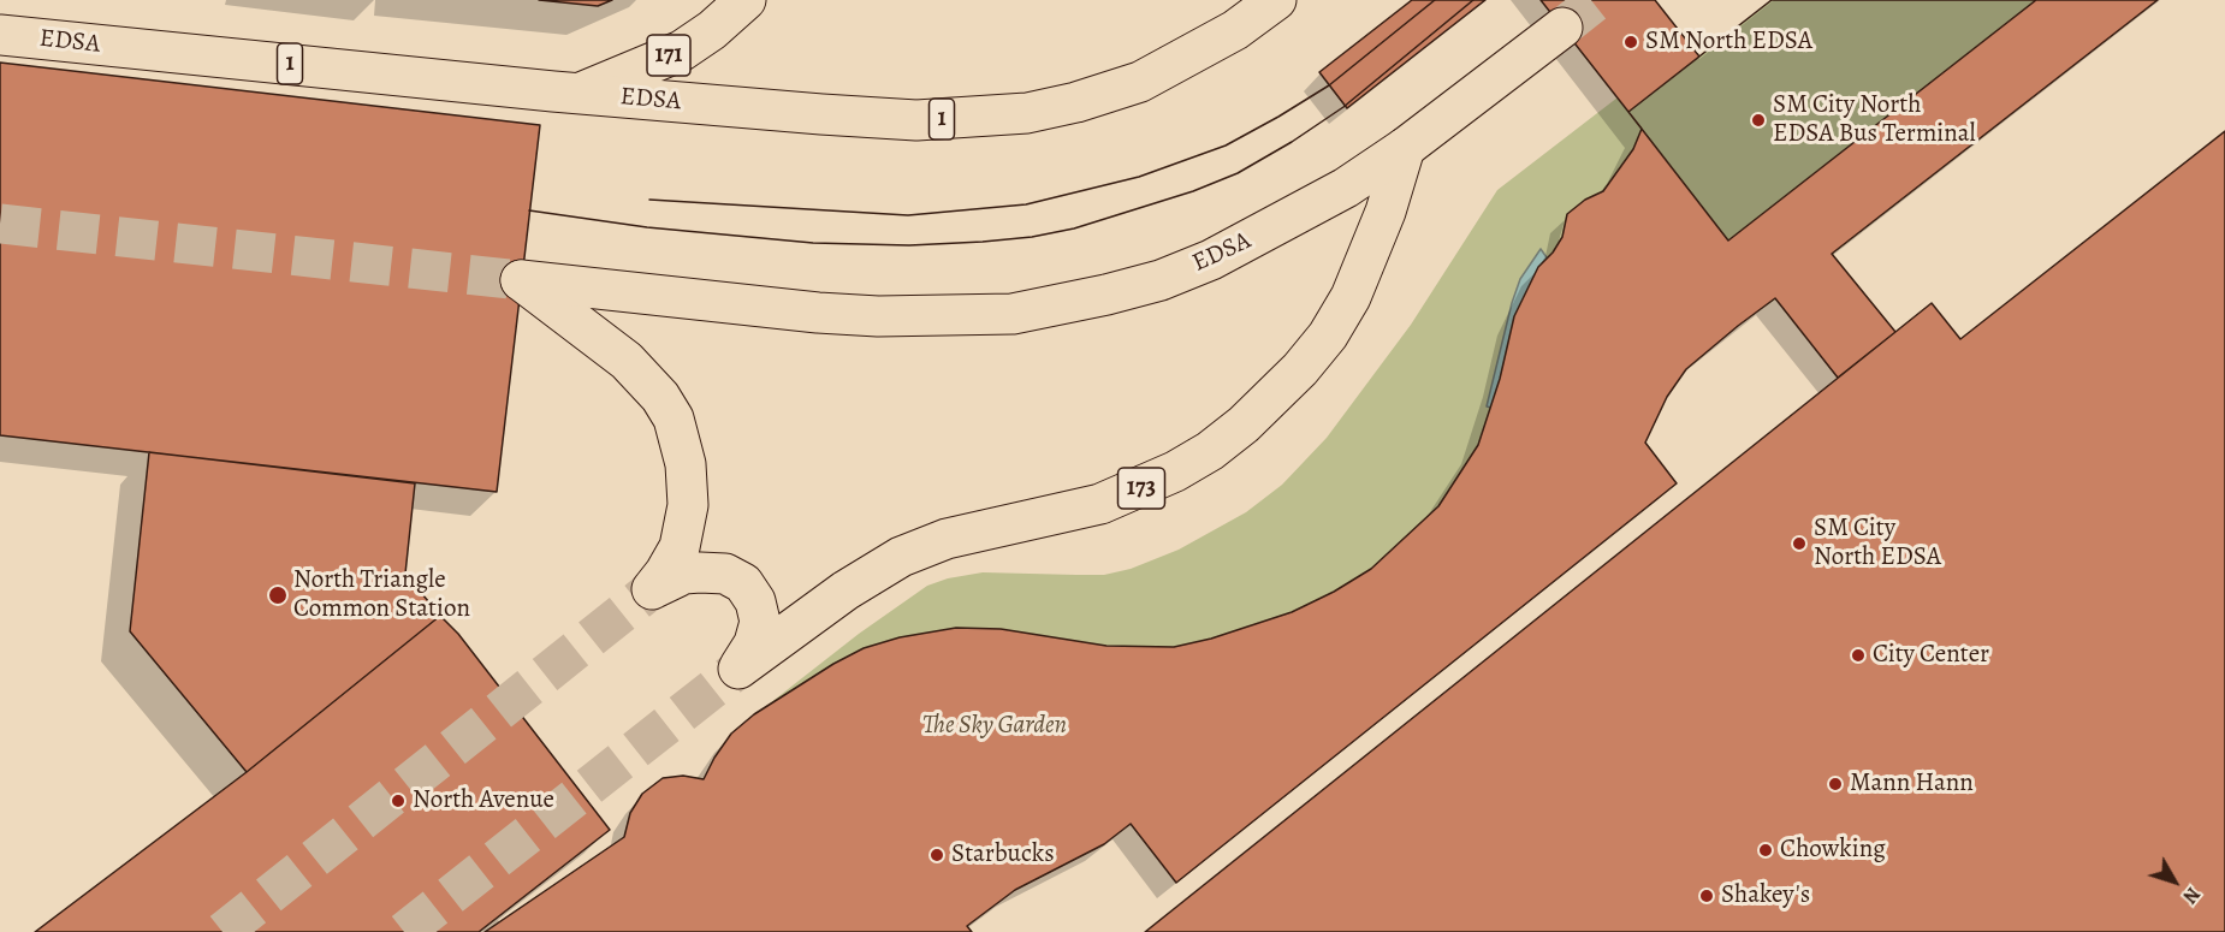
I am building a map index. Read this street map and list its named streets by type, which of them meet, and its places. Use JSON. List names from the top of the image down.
{
  "streets": {
    "main road": [
      "EDSA",
      "171",
      "1",
      "173"
    ]
  },
  "crossings": [
    ["EDSA", "171"]
  ],
  "parks": ["The Sky Garden"],
  "places": [
    "SM North EDSA",
    "SM City North EDSA Bus Terminal",
    "SM City North EDSA",
    "North Triangle Common Station",
    "City Center",
    "Mann Hann",
    "North Avenue",
    "Chowking",
    "Starbucks",
    "Shakey's"
  ],
  "north": "bottom right"
}
